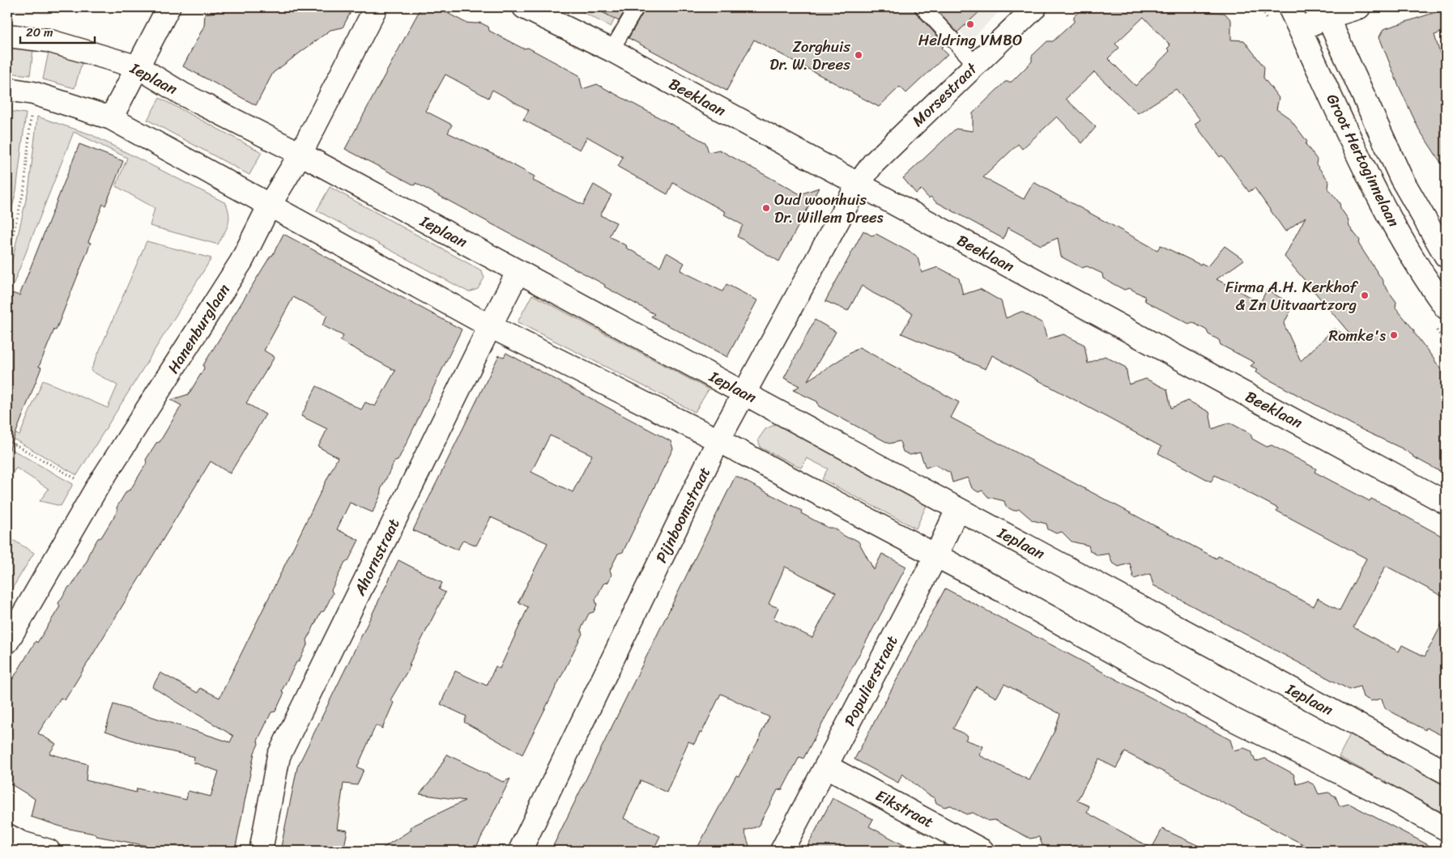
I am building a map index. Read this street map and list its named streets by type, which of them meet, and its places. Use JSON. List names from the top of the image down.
{
  "streets": {
    "street": [
      "Ieplaan",
      "Morsestraat",
      "Beeklaan",
      "Groot Hertoginnelaan",
      "Hanenburglaan",
      "Pijnboomstraat",
      "Ahornstraat",
      "Populierstraat",
      "Eikstraat"
    ]
  },
  "crossings": [
    ["Ieplaan", "Hanenburglaan"],
    ["Ieplaan", "Pijnboomstraat"],
    ["Ieplaan", "Ahornstraat"],
    ["Ieplaan", "Populierstraat"],
    ["Morsestraat", "Beeklaan"],
    ["Morsestraat", "Pijnboomstraat"],
    ["Beeklaan", "Pijnboomstraat"],
    ["Populierstraat", "Eikstraat"]
  ],
  "places": [
    "Heldring VMBO",
    "Zorghuis Dr. W. Drees",
    "Oud woonhuis Dr. Willem Drees",
    "Firma A.H. Kerkhof & Zn Uitvaartzorg",
    "Romke's"
  ],
  "scale_bar": "20 m"
}
